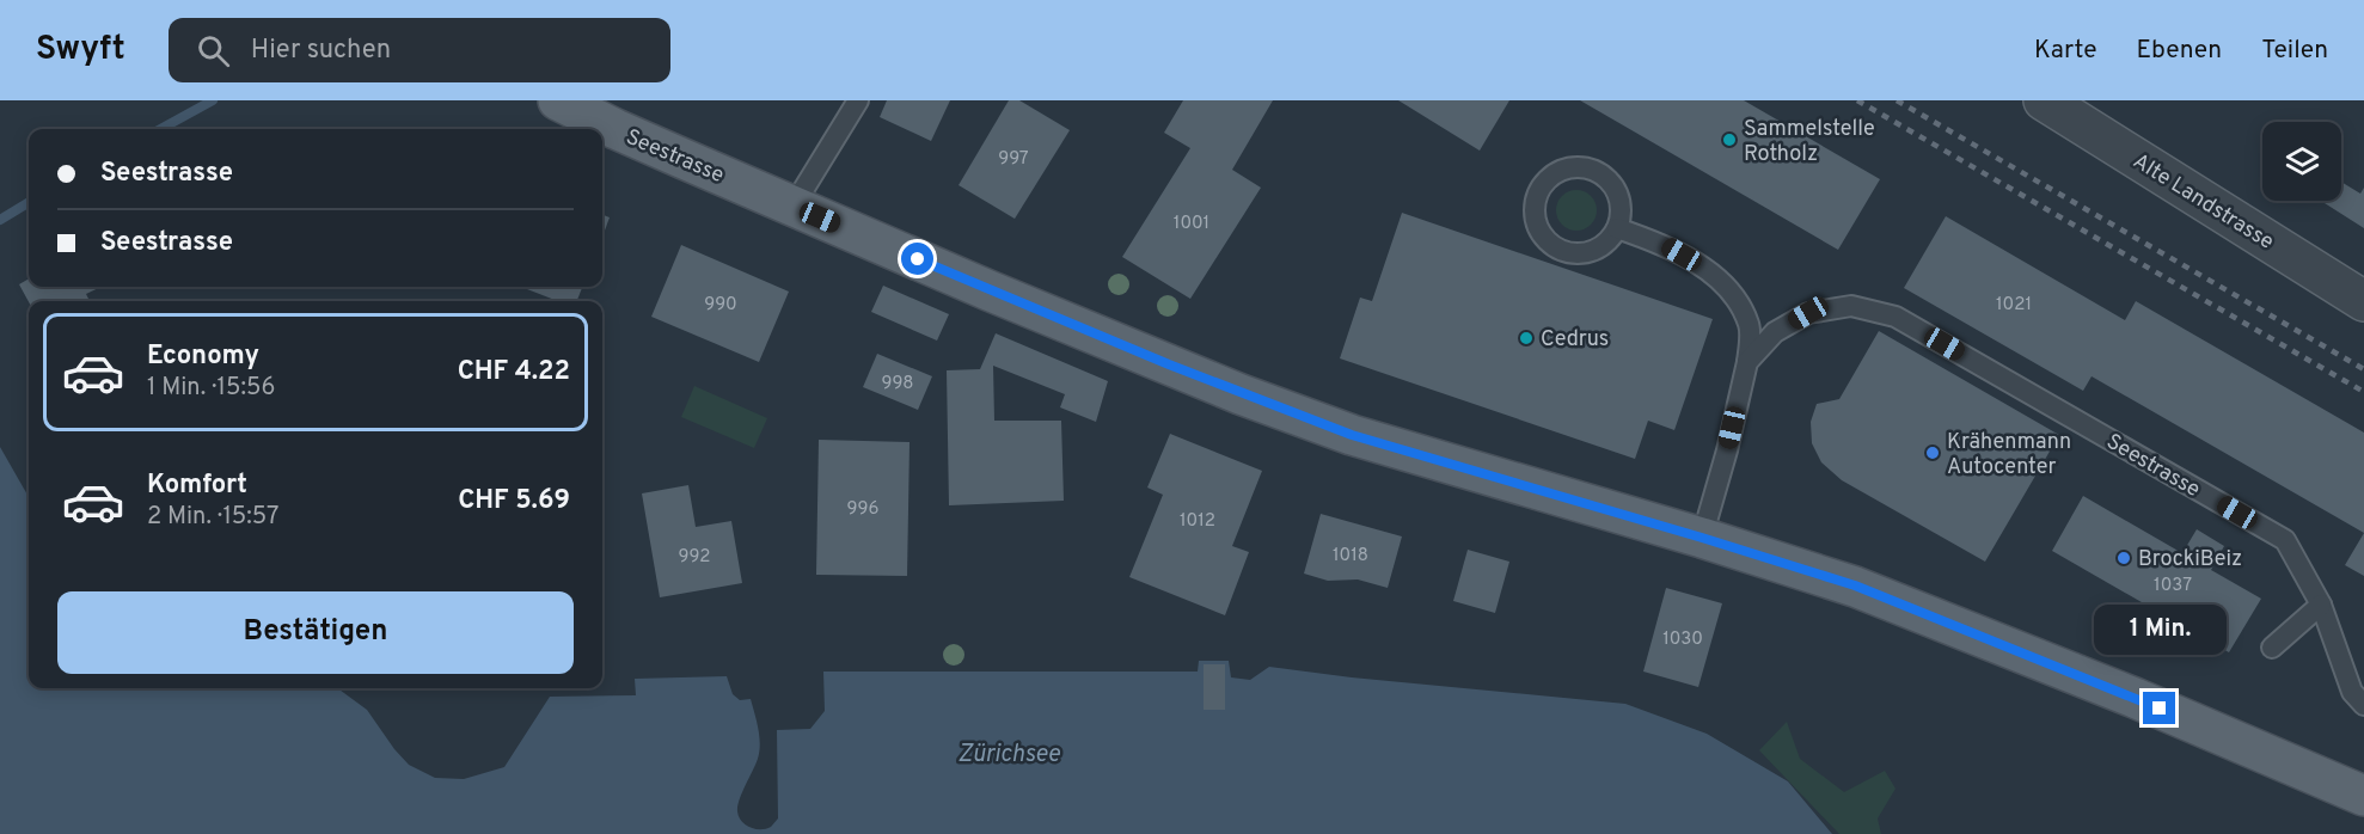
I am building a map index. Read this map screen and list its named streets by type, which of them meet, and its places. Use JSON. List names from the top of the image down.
{
  "streets": {
    "main road": ["Seestrasse"],
    "street": ["Alte Landstrasse"]
  },
  "water": ["Zürichsee"],
  "places": [
    "Sammelstelle Rotholz",
    "Cedrus",
    "Krähenmann Autocenter",
    "BrockiBeiz"
  ],
  "house_numbers": [
    "997",
    "1001",
    "990",
    "1021",
    "998",
    "996",
    "1012",
    "1018",
    "992",
    "1037",
    "1030"
  ],
  "page": {
    "header": "Swyft",
    "search": "Hier suchen",
    "nav": ["Karte", "Ebenen", "Teilen"],
    "banner": ["Seestrasse", "Seestrasse"],
    "list": [
      {
        "name": "Economy",
        "note": "1 Min. · 15:56",
        "value": "CHF 4.22"
      },
      {
        "name": "Komfort",
        "note": "2 Min. · 15:57",
        "value": "CHF 5.69"
      }
    ],
    "buttons": "Bestätigen",
    "bubble": "1 Min."
  }
}
